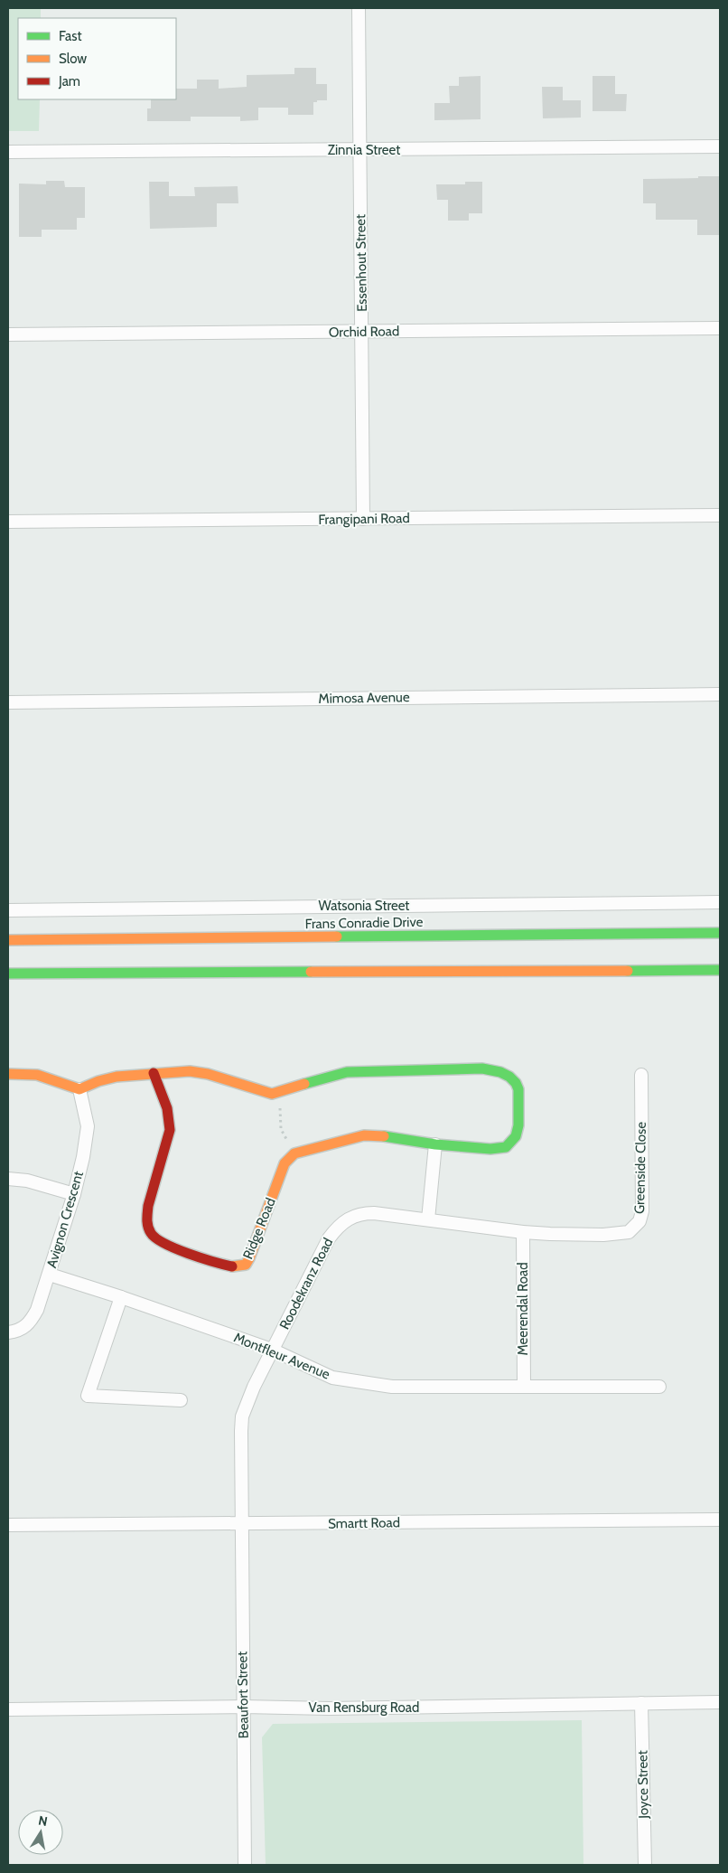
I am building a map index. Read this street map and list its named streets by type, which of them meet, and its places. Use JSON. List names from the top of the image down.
{
  "streets": {
    "main road": ["Frans Conradie Drive", "Ridge Road"],
    "street": [
      "Zinnia Street",
      "Essenhout Street",
      "Orchid Road",
      "Frangipani Road",
      "Mimosa Avenue",
      "Watsonia Street",
      "Greenside Close",
      "Avignon Crescent",
      "Roodekranz Road",
      "Meerendal Road",
      "Montfleur Avenue",
      "Smartt Road",
      "Beaufort Street",
      "Van Rensburg Road",
      "Joyce Street"
    ]
  },
  "crossings": [
    ["Zinnia Street", "Essenhout Street"],
    ["Essenhout Street", "Orchid Road"],
    ["Essenhout Street", "Frangipani Road"],
    ["Greenside Close", "Roodekranz Road"],
    ["Greenside Close", "Meerendal Road"],
    ["Avignon Crescent", "Montfleur Avenue"],
    ["Roodekranz Road", "Meerendal Road"],
    ["Roodekranz Road", "Montfleur Avenue"],
    ["Roodekranz Road", "Smartt Road"],
    ["Roodekranz Road", "Beaufort Street"],
    ["Meerendal Road", "Montfleur Avenue"],
    ["Smartt Road", "Beaufort Street"],
    ["Beaufort Street", "Van Rensburg Road"],
    ["Van Rensburg Road", "Joyce Street"]
  ],
  "legend": ["Fast", "Slow", "Jam"],
  "north": "top"
}
